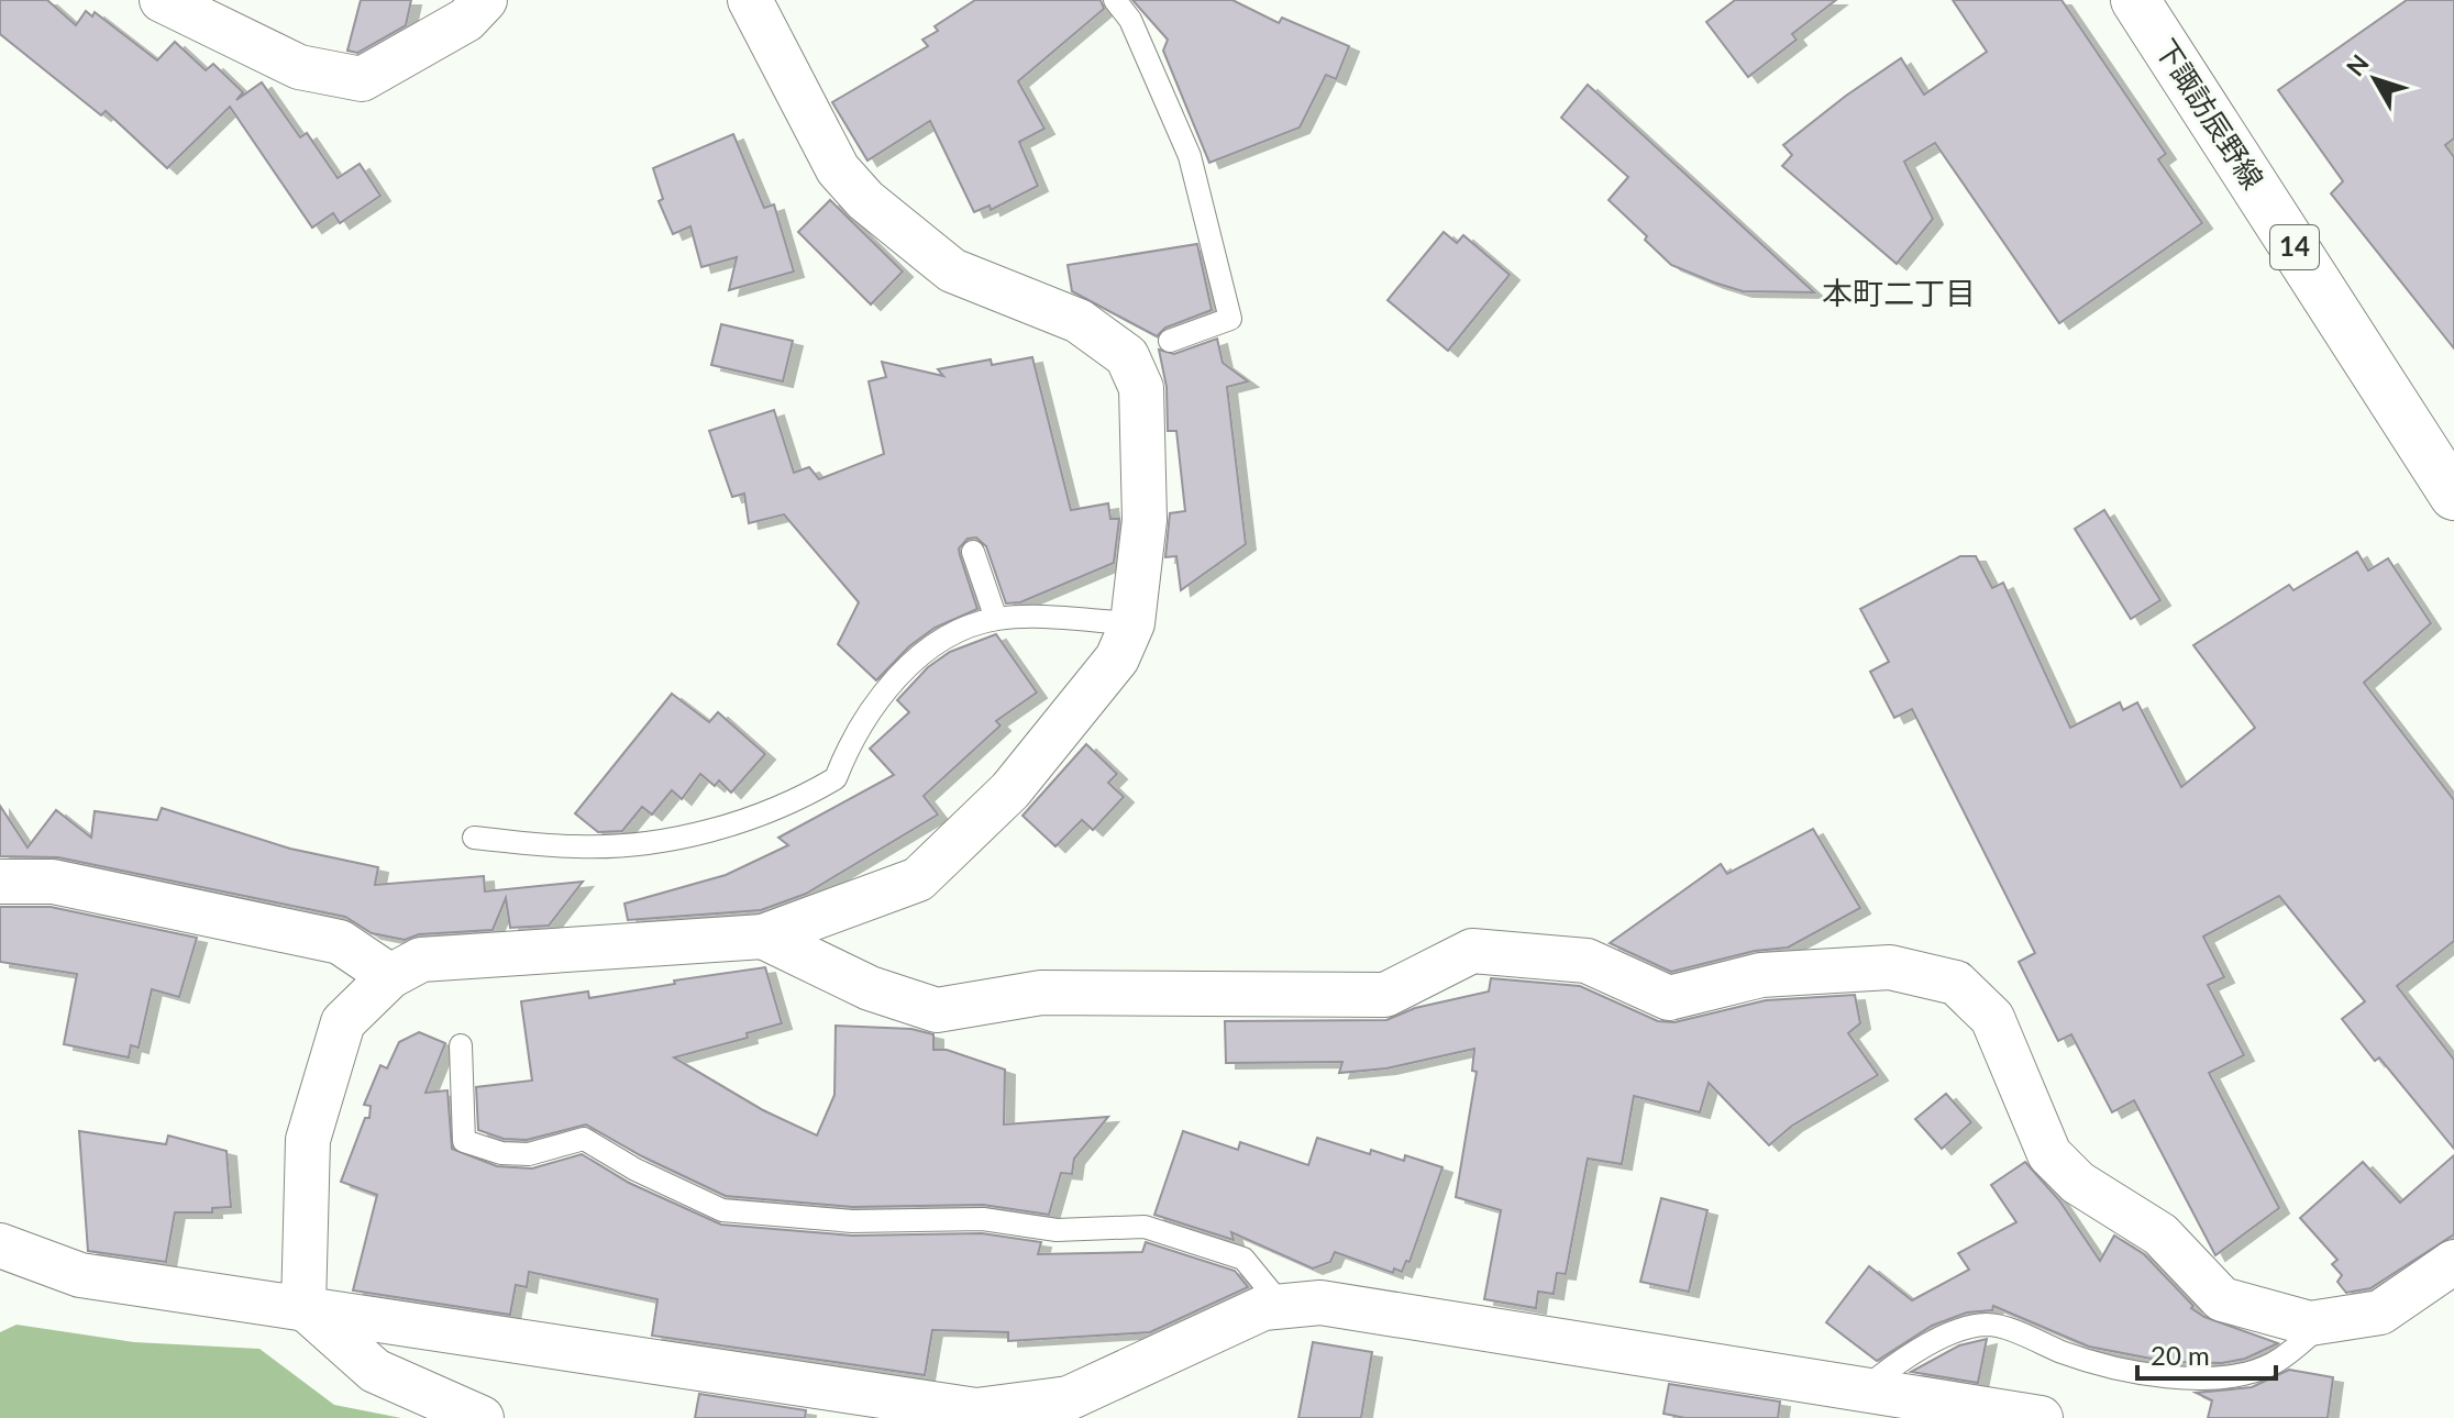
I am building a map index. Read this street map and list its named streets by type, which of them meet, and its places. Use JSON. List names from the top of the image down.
{
  "streets": {
    "main road": ["下諏訪辰野線", "14"]
  },
  "districts": ["本町二丁目"],
  "scale_bar": "20 m",
  "north": "top left"
}
